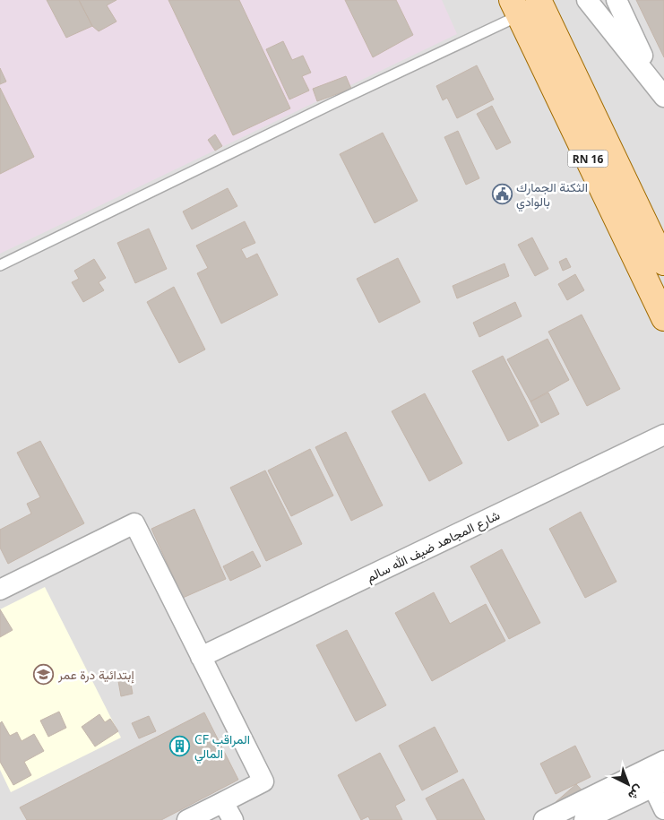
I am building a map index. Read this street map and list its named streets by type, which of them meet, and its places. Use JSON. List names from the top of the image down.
{
  "streets": {
    "main road": ["RN 16"],
    "street": ["شارع المجاهد ضيف الله سالم"]
  },
  "places": {
    "public building": ["الثكنة الجمارك بالوادي"],
    "school or university": ["إبتدائية درة عمر"],
    "building": ["CF المراقب المالي"]
  },
  "north": "bottom right"
}
